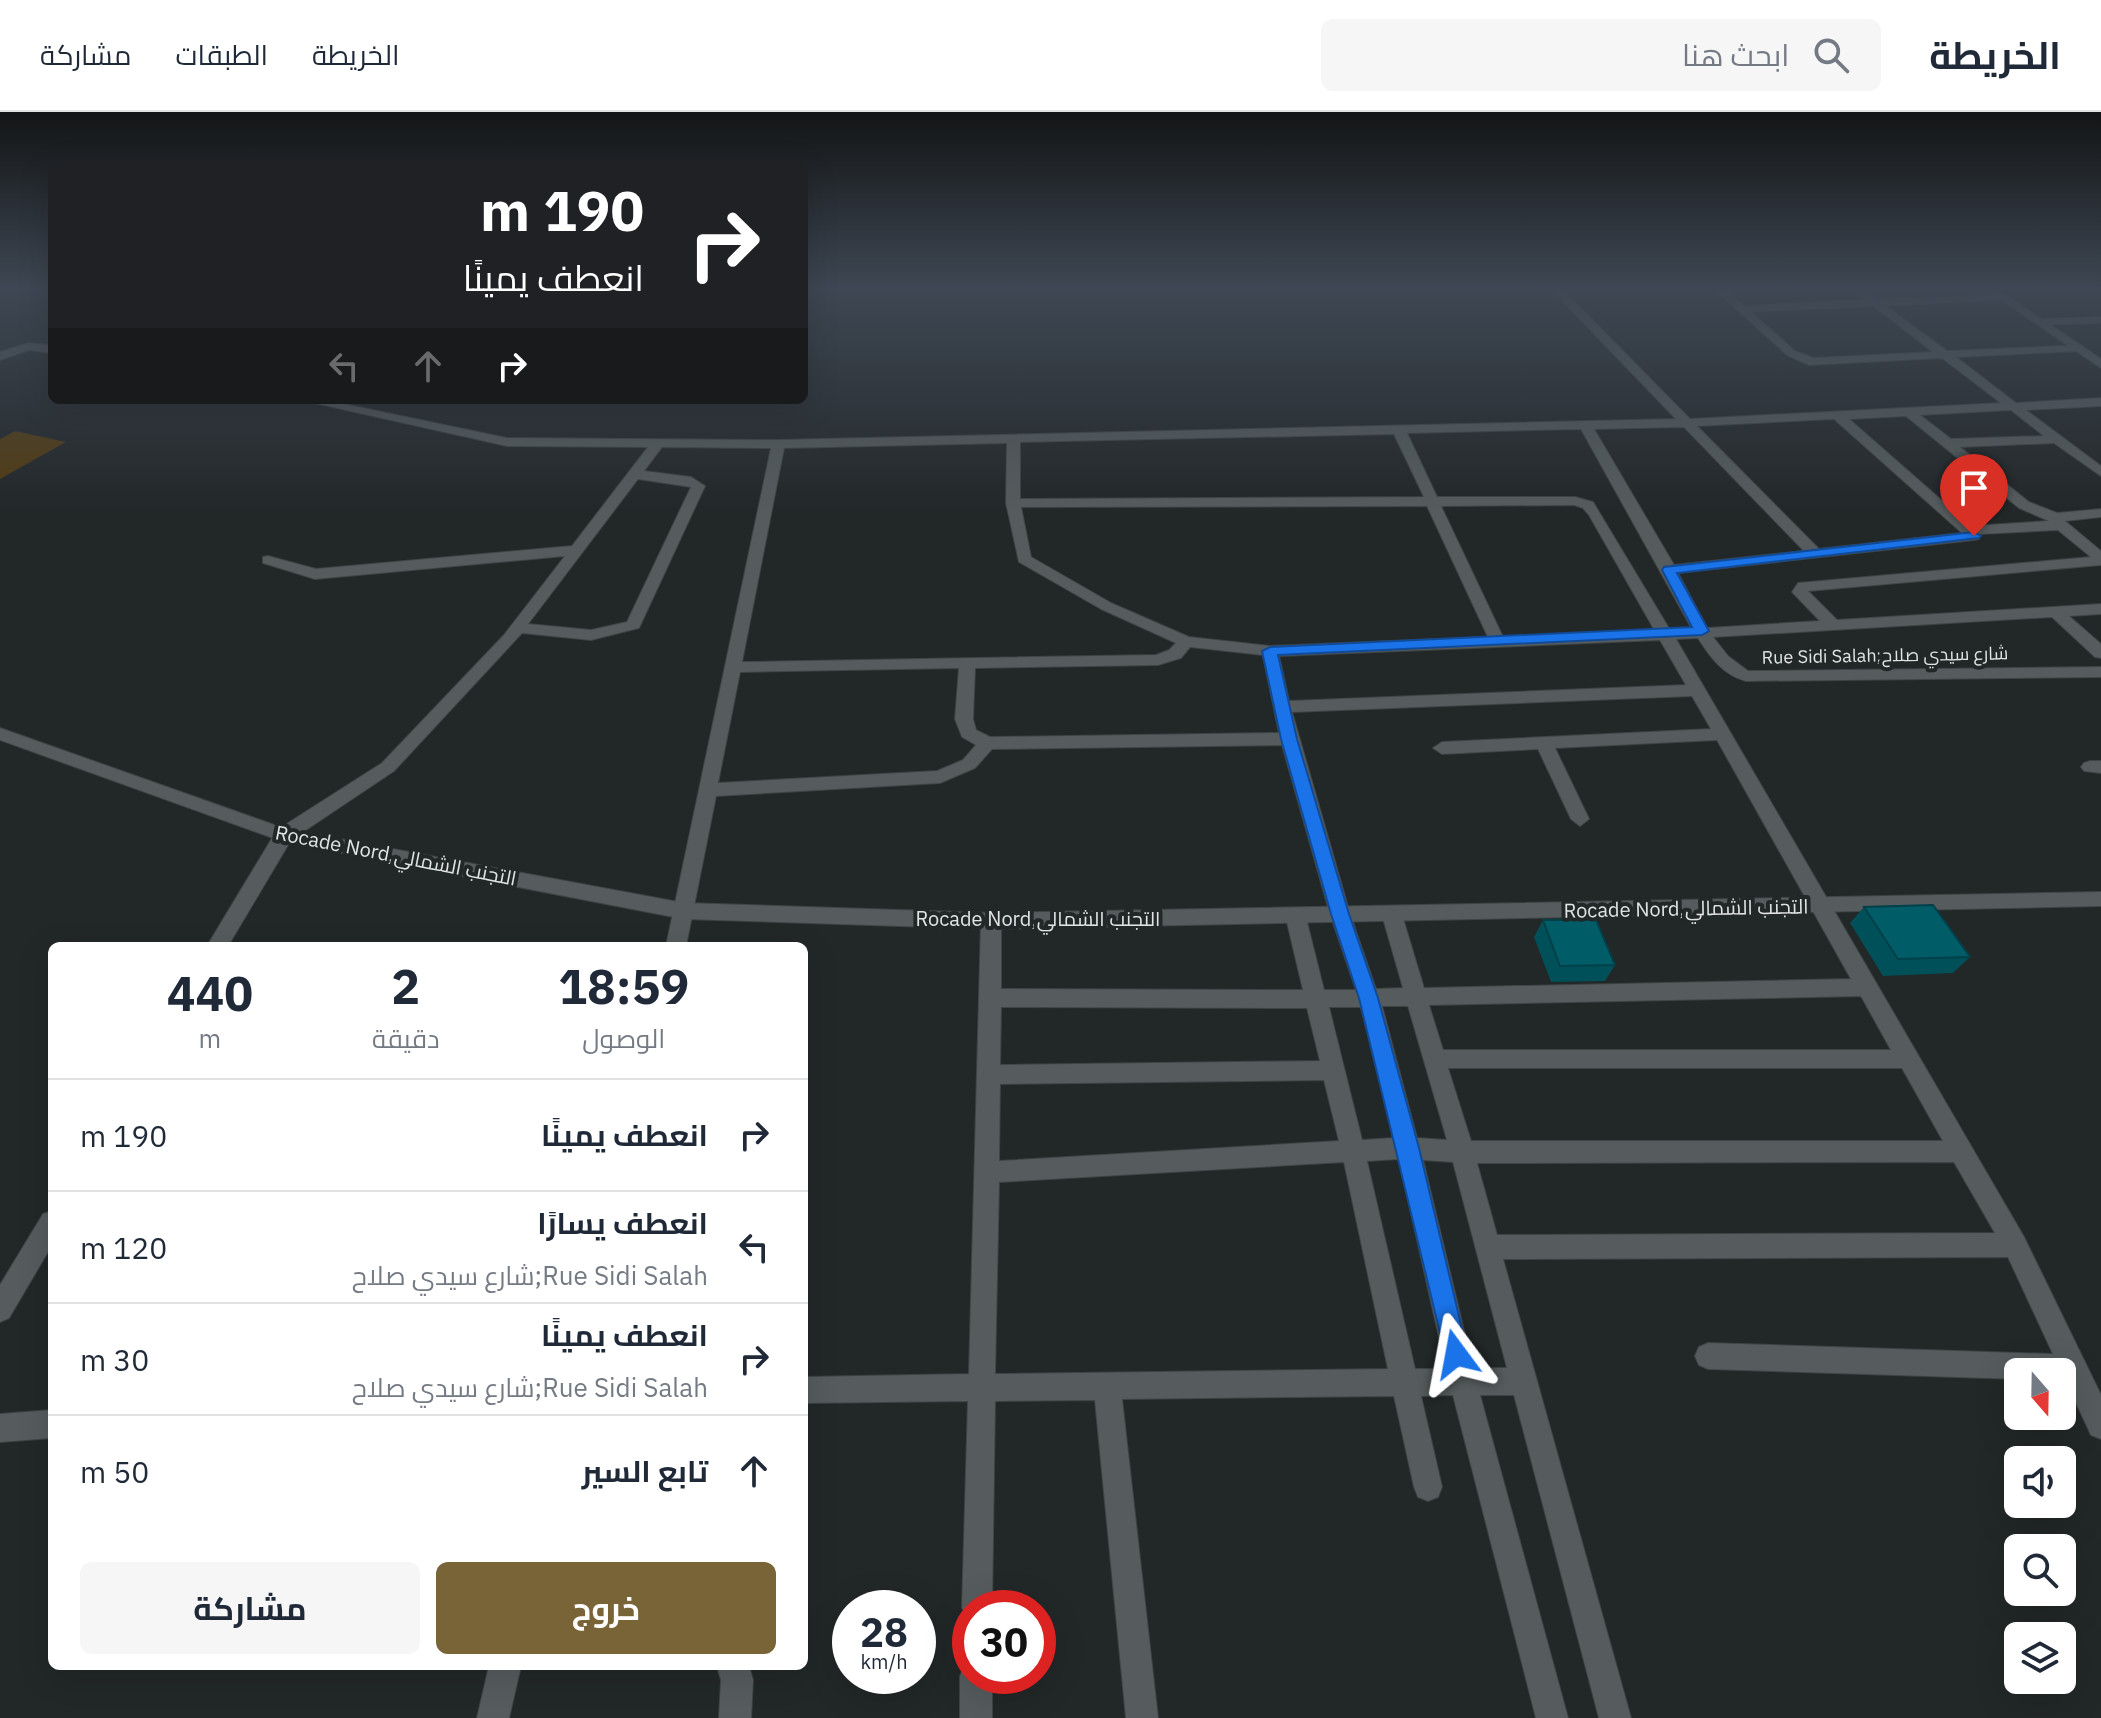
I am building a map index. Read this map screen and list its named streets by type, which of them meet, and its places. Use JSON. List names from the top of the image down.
{
  "streets": {
    "street": ["Rue Sidi Salah;شارع سيدي صلاح", "Rocade Nord,التجنب الشمالي"]
  },
  "north": "bottom",
  "page": {
    "header": "الخريطة",
    "search": "ابحث هنا",
    "nav": ["الخريطة", "الطبقات", "مشاركة"],
    "turn": ["190 m", "انعطف يمينًا"],
    "eta": [
      "18:59",
      "الوصول",
      "2",
      "دقيقة",
      "440",
      "m"
    ],
    "list": [
      {
        "name": "انعطف يمينًا",
        "value": "190 m"
      },
      {
        "name": "انعطف يسارًا",
        "note": "Rue Sidi Salah;شارع سيدي صلاح",
        "value": "120 m"
      },
      {
        "name": "انعطف يمينًا",
        "note": "Rue Sidi Salah;شارع سيدي صلاح",
        "value": "30 m"
      },
      {
        "name": "تابع السير",
        "value": "50 m"
      }
    ],
    "buttons": ["خروج", "مشاركة"],
    "speed": "28 km/h",
    "limit": "30"
  }
}
